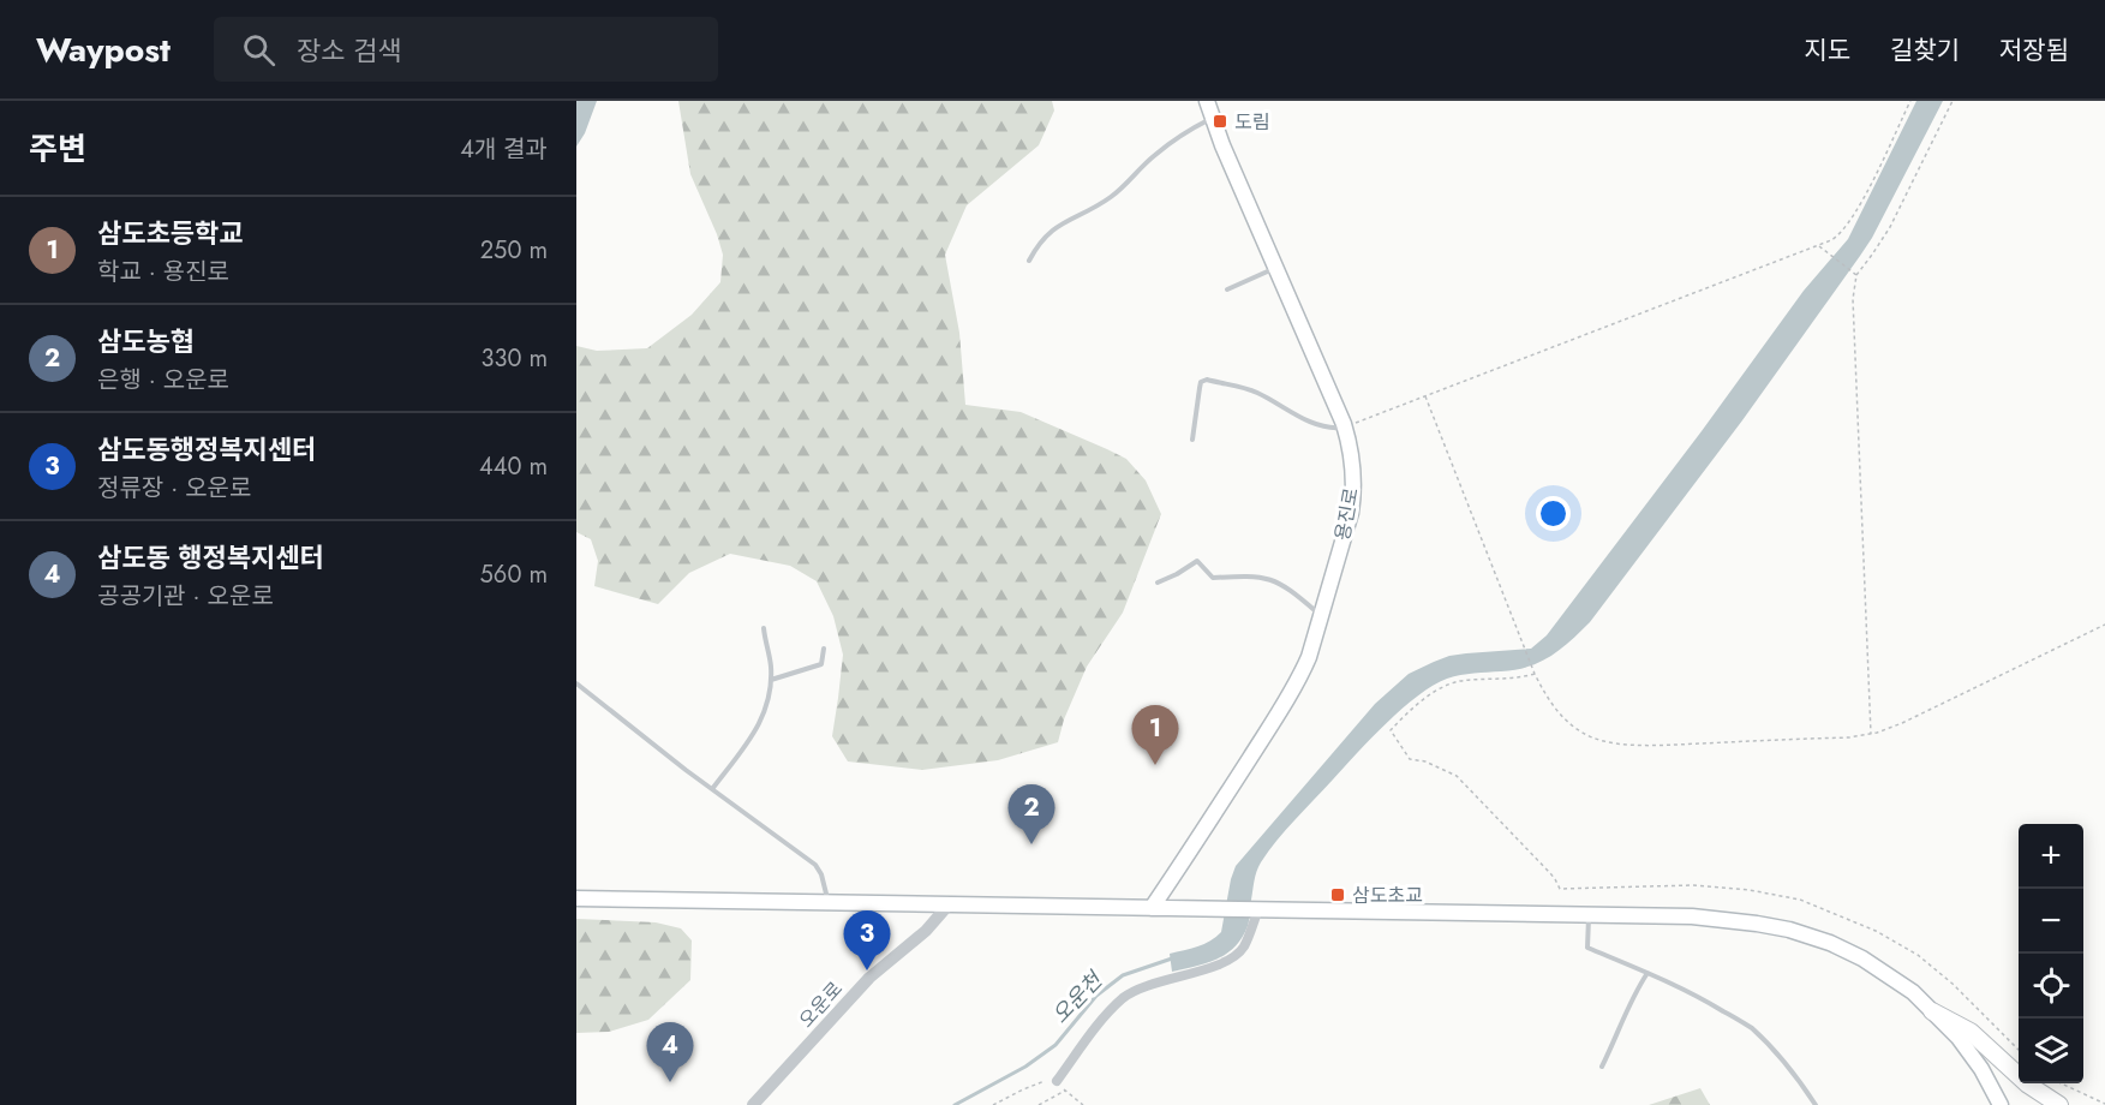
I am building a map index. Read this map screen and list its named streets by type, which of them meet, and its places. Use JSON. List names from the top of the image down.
{
  "streets": {
    "main road": ["용진로"],
    "street": ["오운로"]
  },
  "water": ["오운천"],
  "places": {
    "transit": ["도림", "삼도초교"]
  },
  "page": {
    "header": "Waypost",
    "search": "장소 검색",
    "nav": ["지도", "길찾기", "저장됨"],
    "heading": ["주변", "4개 결과"],
    "list": [
      {
        "mark": "1",
        "name": "삼도초등학교",
        "note": "학교 · 용진로",
        "value": "250 m"
      },
      {
        "mark": "2",
        "name": "삼도농협",
        "note": "은행 · 오운로",
        "value": "330 m"
      },
      {
        "mark": "3",
        "name": "삼도동행정복지센터",
        "note": "정류장 · 오운로",
        "value": "440 m"
      },
      {
        "mark": "4",
        "name": "삼도동 행정복지센터",
        "note": "공공기관 · 오운로",
        "value": "560 m"
      }
    ],
    "pins": [
      "1",
      "2",
      "3",
      "4"
    ],
    "map_buttons": ["+", "−"]
  }
}
